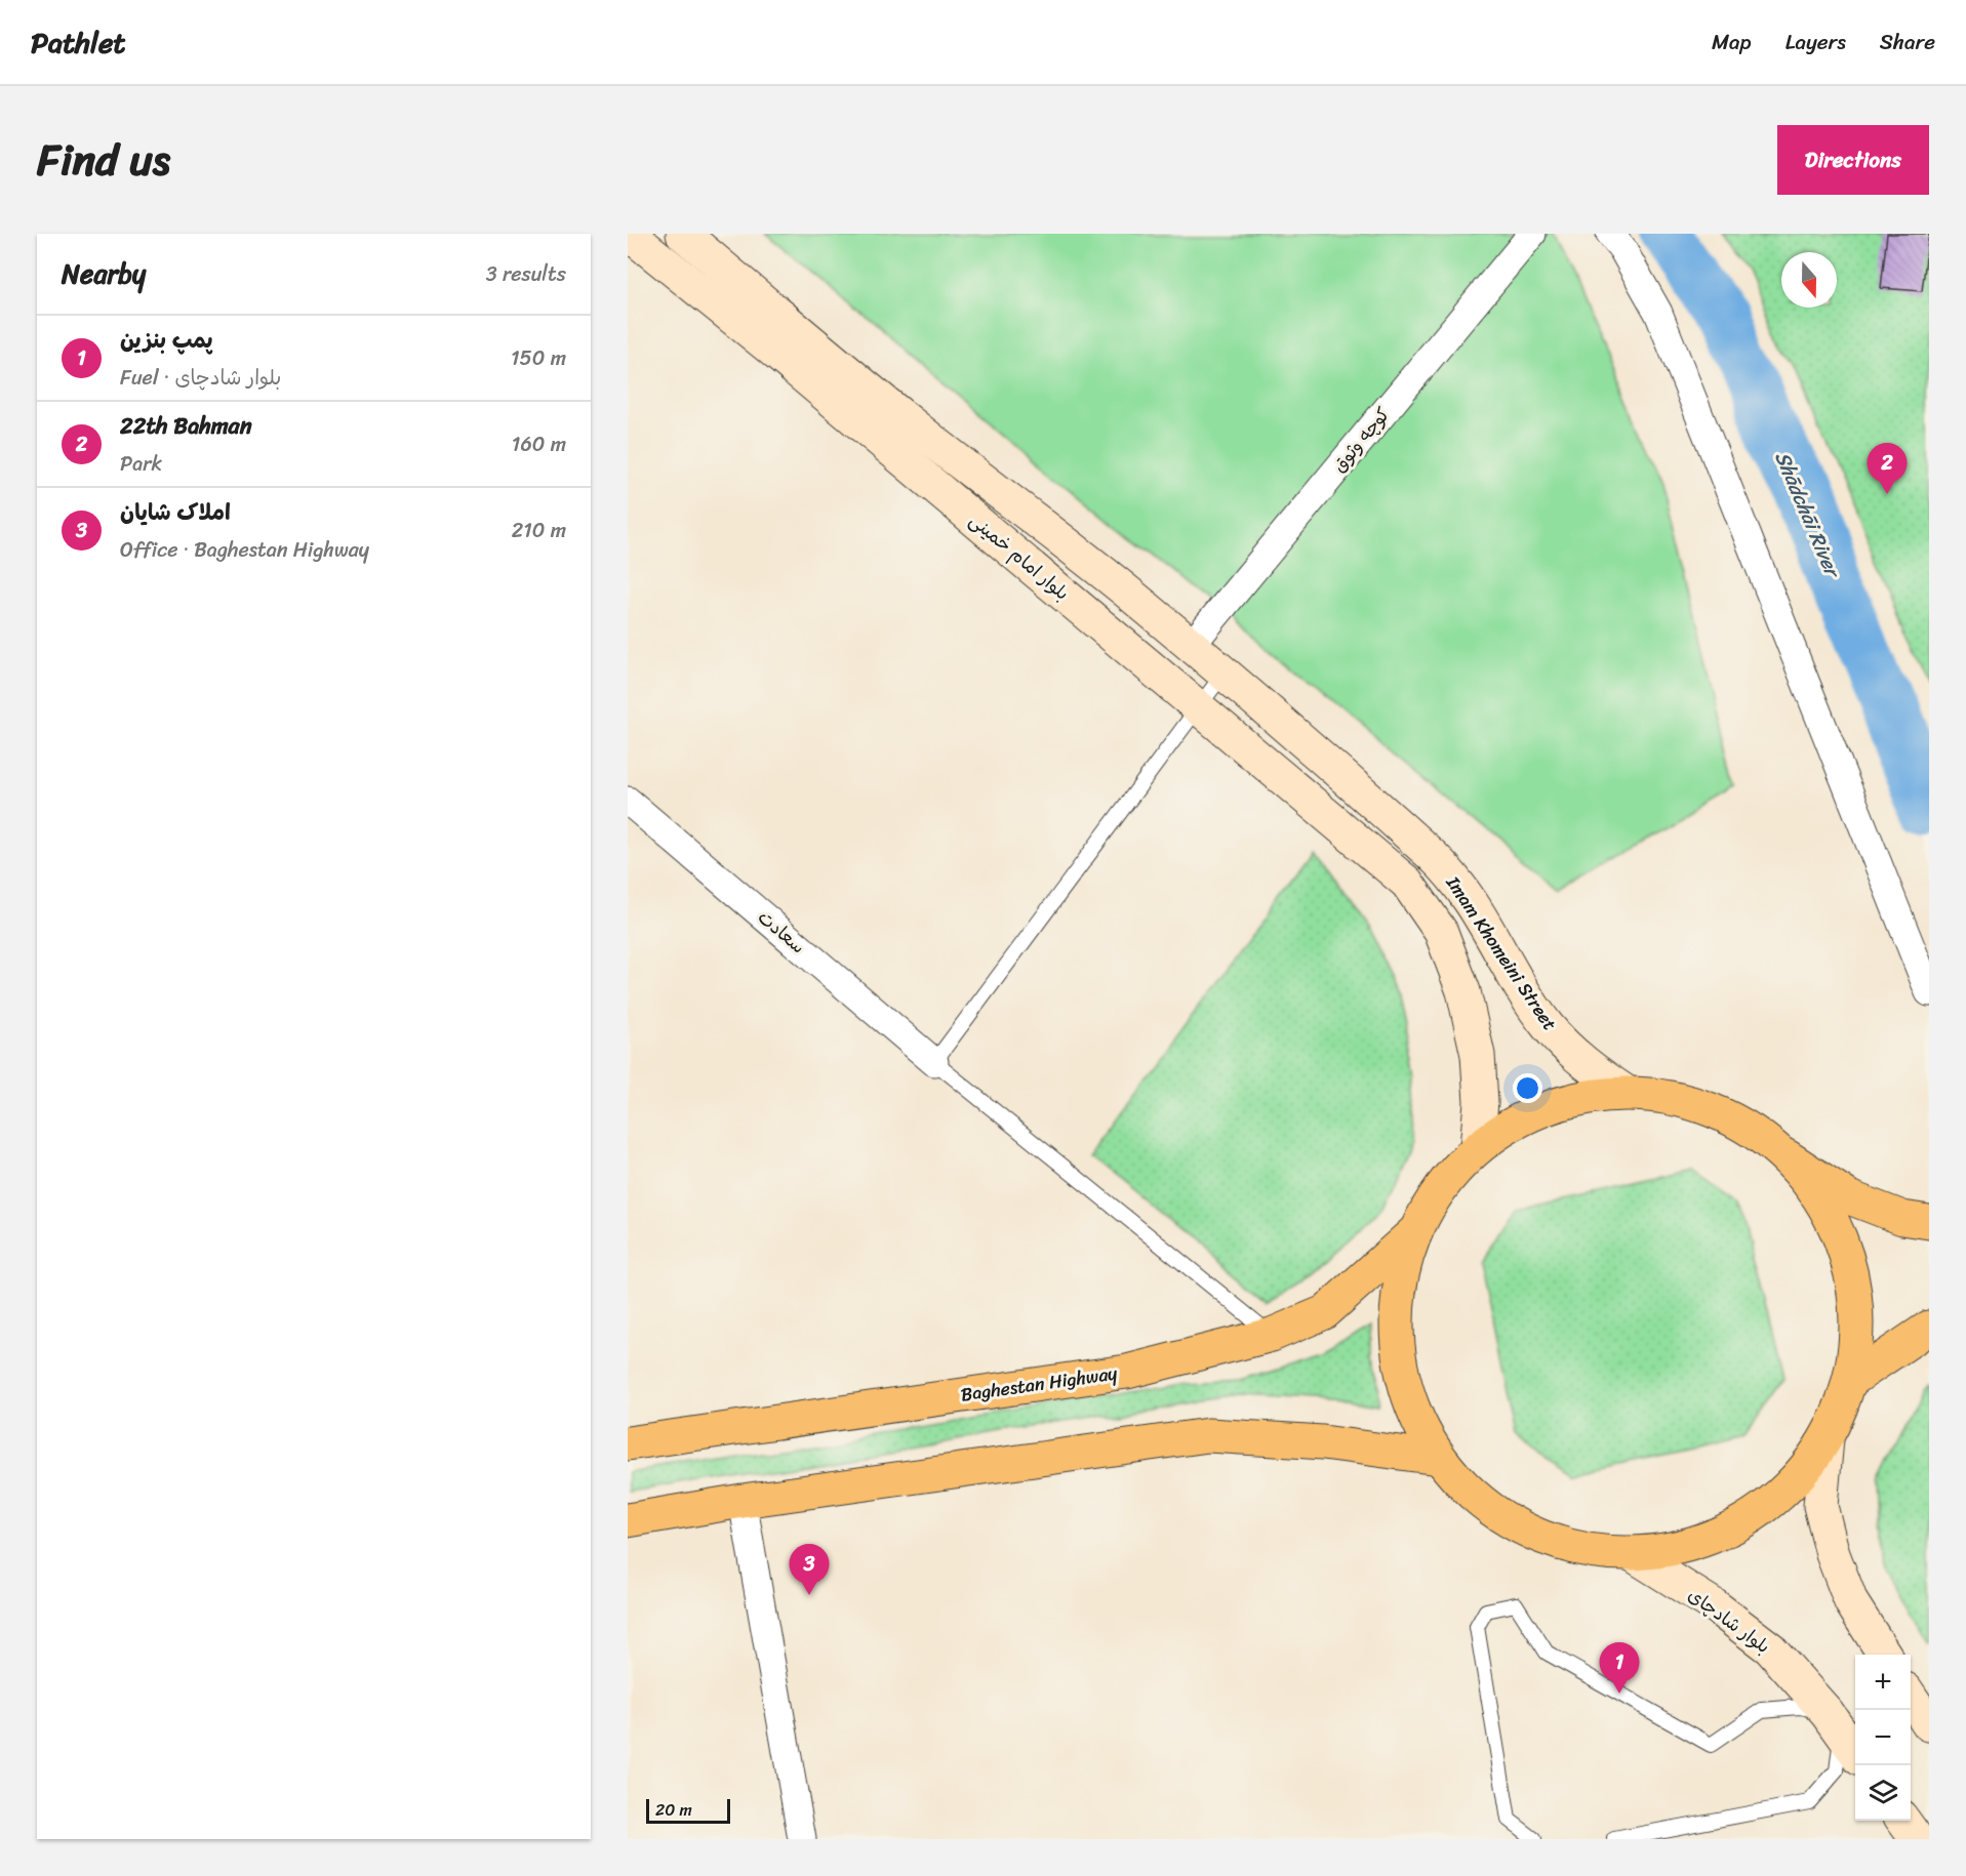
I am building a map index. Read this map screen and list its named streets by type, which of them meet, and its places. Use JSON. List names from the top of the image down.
{
  "streets": {
    "main road": [
      "بلوار امام خمینی",
      "Imam Khomeini Street",
      "Baghestan Highway",
      "بلوار شادچای"
    ],
    "street": ["کوچه وثوق", "سعادت"]
  },
  "crossings": [
    ["کوچه وثوق", "بلوار امام خمینی"],
    ["بلوار امام خمینی", "Imam Khomeini Street"]
  ],
  "water": ["Shādchāi River"],
  "scale_bar": "20 m",
  "north": "bottom",
  "page": {
    "header": "Pathlet",
    "nav": ["Map", "Layers", "Share"],
    "title": "Find us",
    "buttons": "Directions",
    "heading": ["Nearby", "3 results"],
    "list": [
      {
        "mark": "1",
        "name": "پمپ بنزین",
        "note": "Fuel · بلوار شادچای",
        "value": "150 m"
      },
      {
        "mark": "2",
        "name": "22th Bahman",
        "note": "Park",
        "value": "160 m"
      },
      {
        "mark": "3",
        "name": "املاک شایان",
        "note": "Office · Baghestan Highway",
        "value": "210 m"
      }
    ],
    "pins": ["2", "3", "1"],
    "map_buttons": ["+", "−"],
    "scale": "20 m"
  }
}
